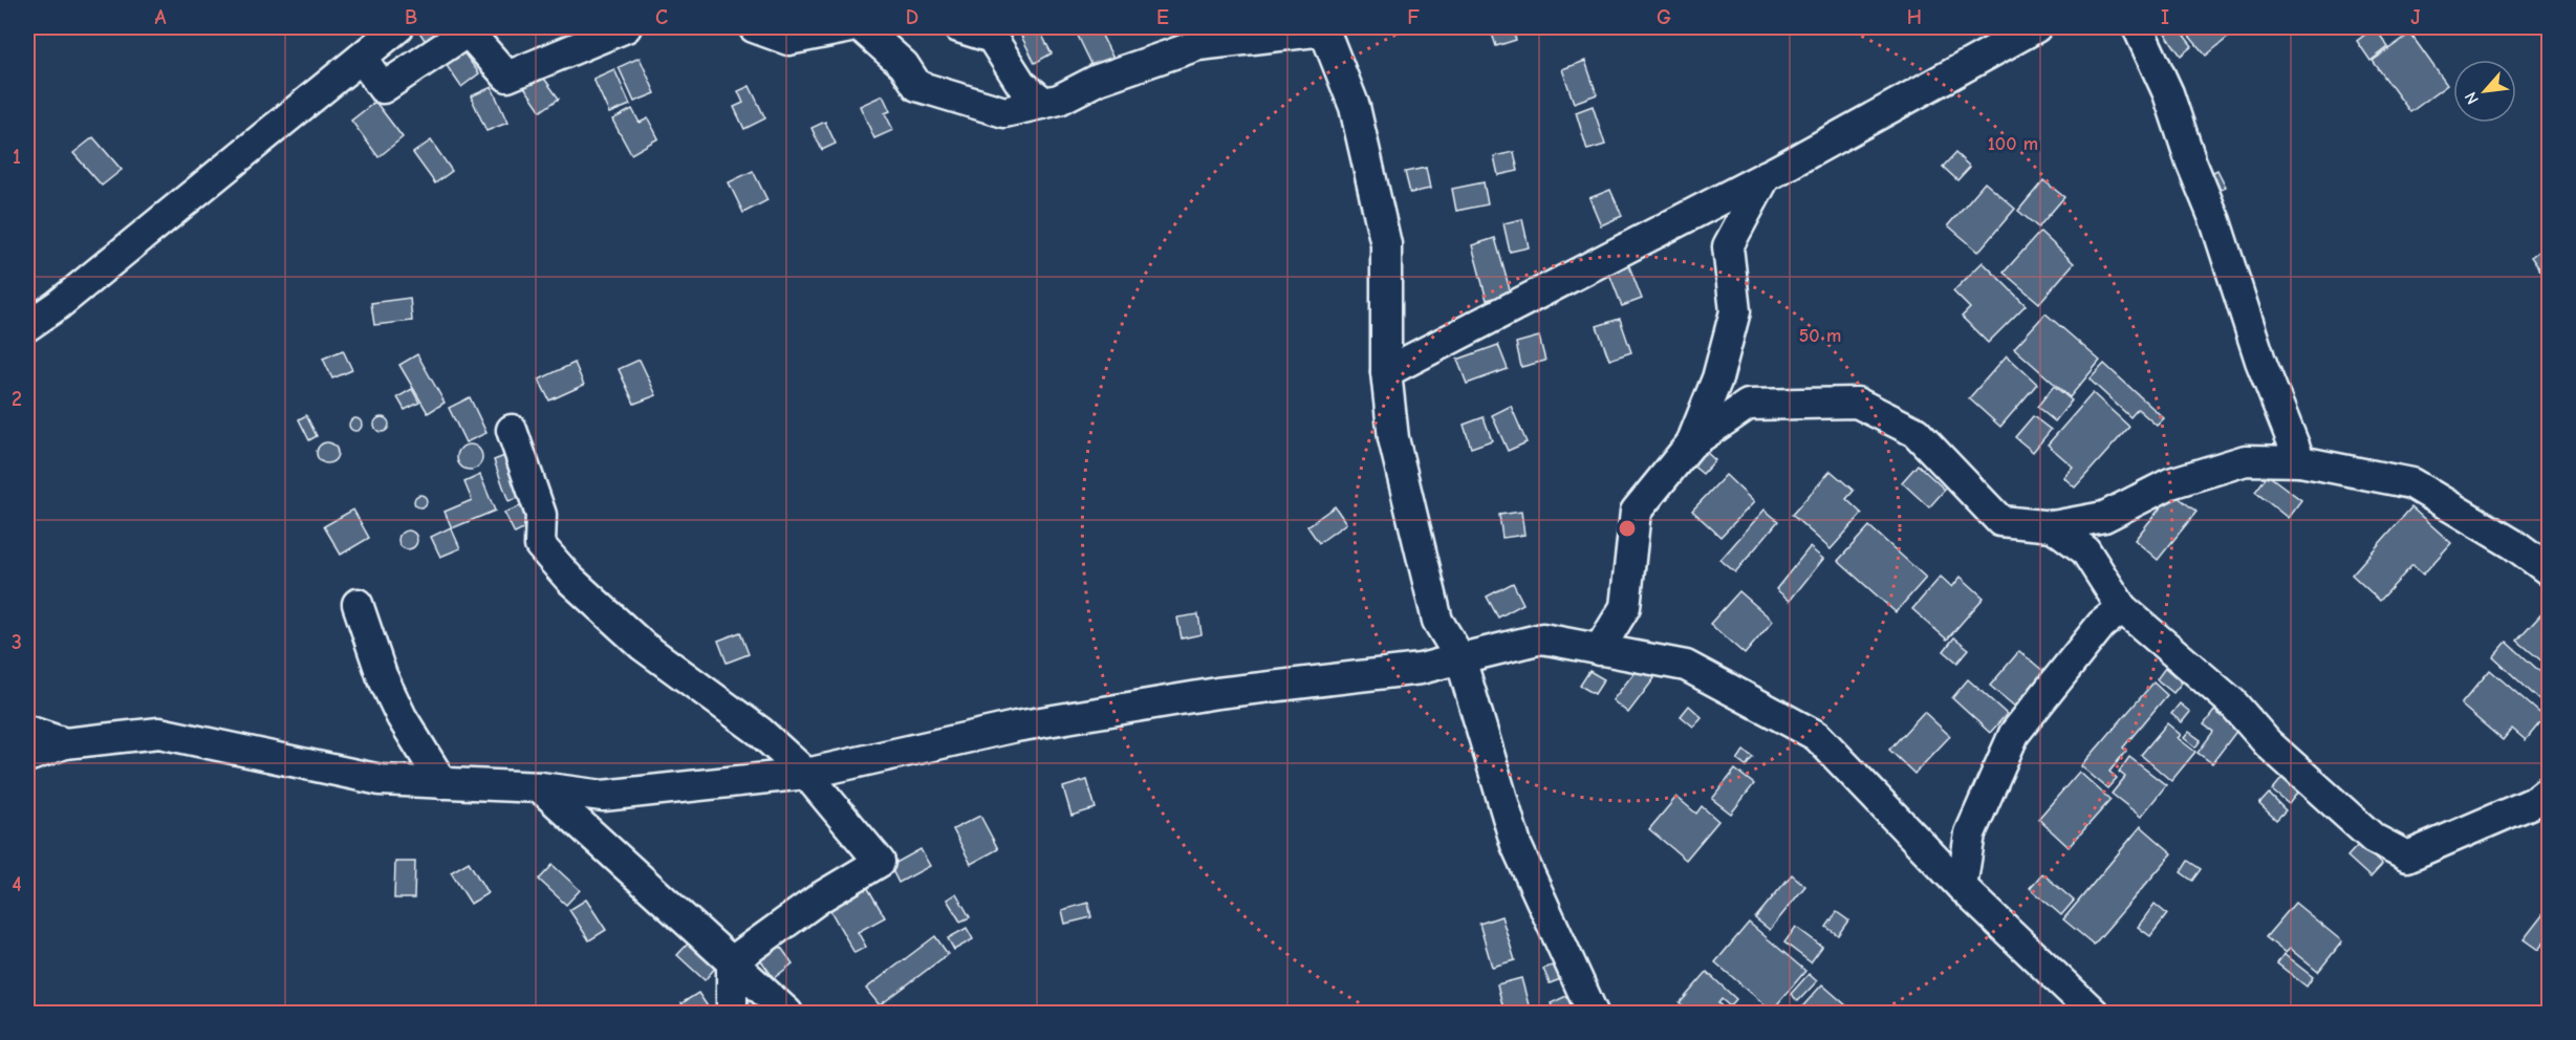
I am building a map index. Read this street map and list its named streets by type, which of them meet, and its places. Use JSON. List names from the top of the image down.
{
  "north": "bottom left",
  "grid": {
    "columns": [
      "A",
      "B",
      "C",
      "D",
      "E",
      "F",
      "G",
      "H",
      "I",
      "J"
    ],
    "rows": [
      "1",
      "2",
      "3",
      "4"
    ]
  },
  "rings": ["100 m", "50 m"]
}
